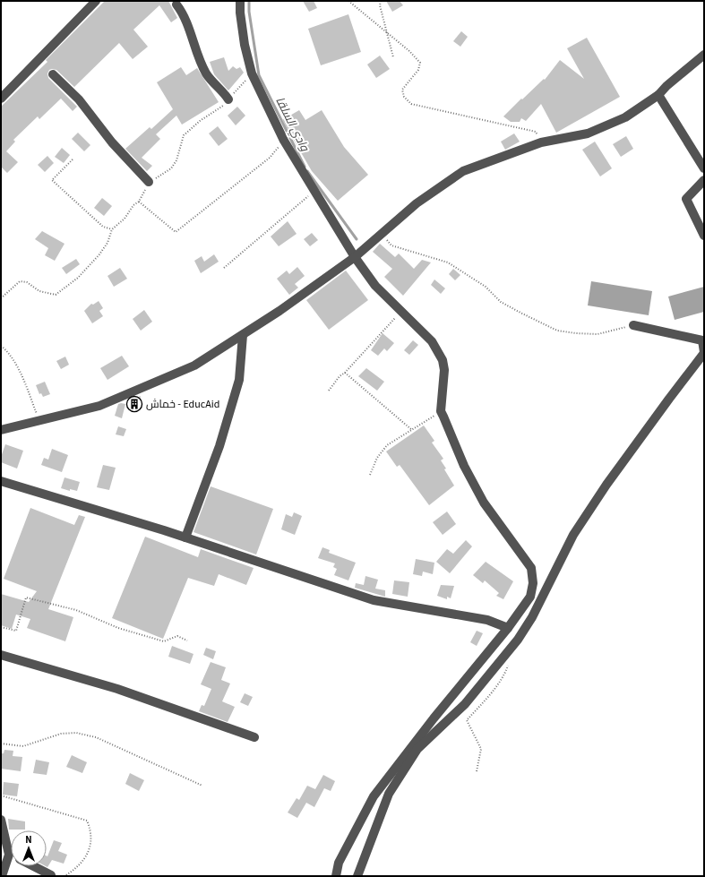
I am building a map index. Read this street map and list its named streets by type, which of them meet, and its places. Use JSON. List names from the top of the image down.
{
  "water": ["وادي السلقا"],
  "places": {
    "building": ["خماش - EducAid"]
  },
  "north": "top"
}
